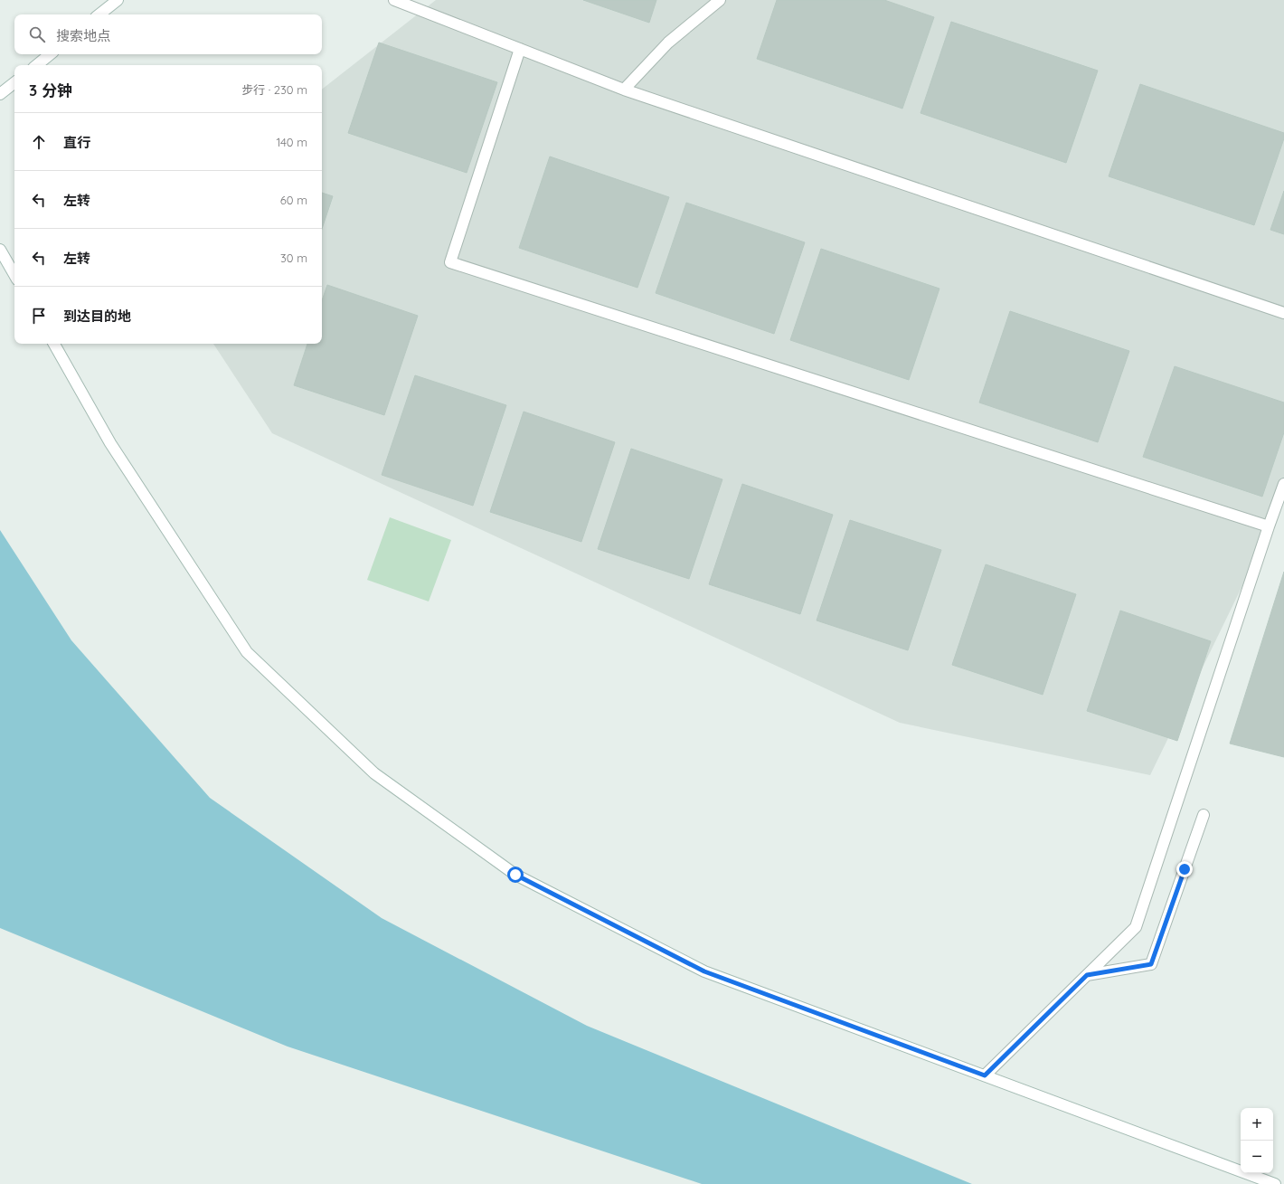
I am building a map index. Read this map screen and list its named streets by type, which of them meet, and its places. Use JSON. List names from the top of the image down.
{
  "page": {
    "search": "搜索地点",
    "heading": ["3 分钟", "步行 · 230 m"],
    "list": [
      ["直行", "140 m"],
      ["左转", "60 m"],
      ["左转", "30 m"],
      "到达目的地"
    ],
    "map_buttons": ["+", "−"]
  }
}
